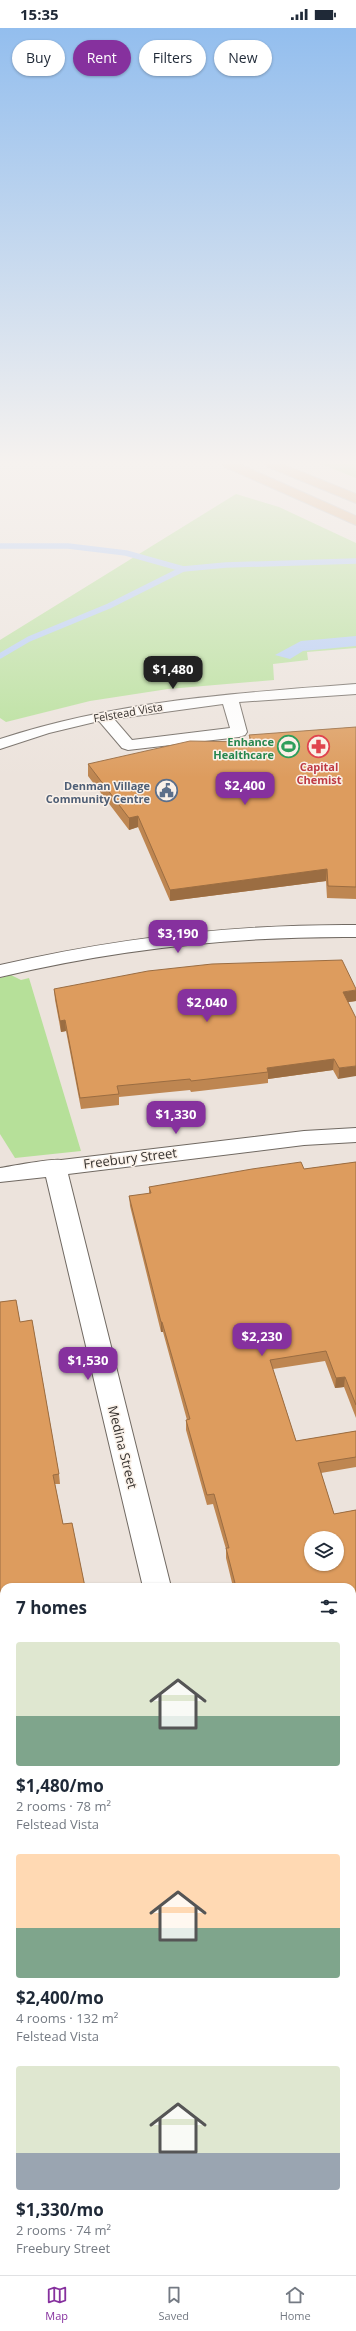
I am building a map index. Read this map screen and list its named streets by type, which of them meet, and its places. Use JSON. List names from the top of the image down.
{
  "streets": {
    "street": ["Felstead Vista", "Freebury Street", "Medina Street"]
  },
  "crossings": [
    ["Freebury Street", "Medina Street"]
  ],
  "places": {
    "pharmacy": ["Capital Chemist"],
    "sports": ["Enhance Healthcare"],
    "public building": ["Denman Village Community Centre"]
  },
  "page": {
    "status": "15:35",
    "chip": [
      "Buy",
      "Rent",
      "Filters",
      "New"
    ],
    "price": [
      "$1,480",
      "$2,400",
      "$3,190",
      "$2,040",
      "$1,330",
      "$2,230",
      "$1,530"
    ],
    "heading": "7 homes",
    "list": [
      {
        "name": "$1,480/mo",
        "note": "2 rooms · 78 m² · Felstead Vista"
      },
      {
        "name": "$2,400/mo",
        "note": "4 rooms · 132 m² · Felstead Vista"
      },
      {
        "name": "$1,330/mo",
        "note": "2 rooms · 74 m² · Freebury Street"
      }
    ],
    "tabs": ["Map", "Saved", "Home"]
  }
}
